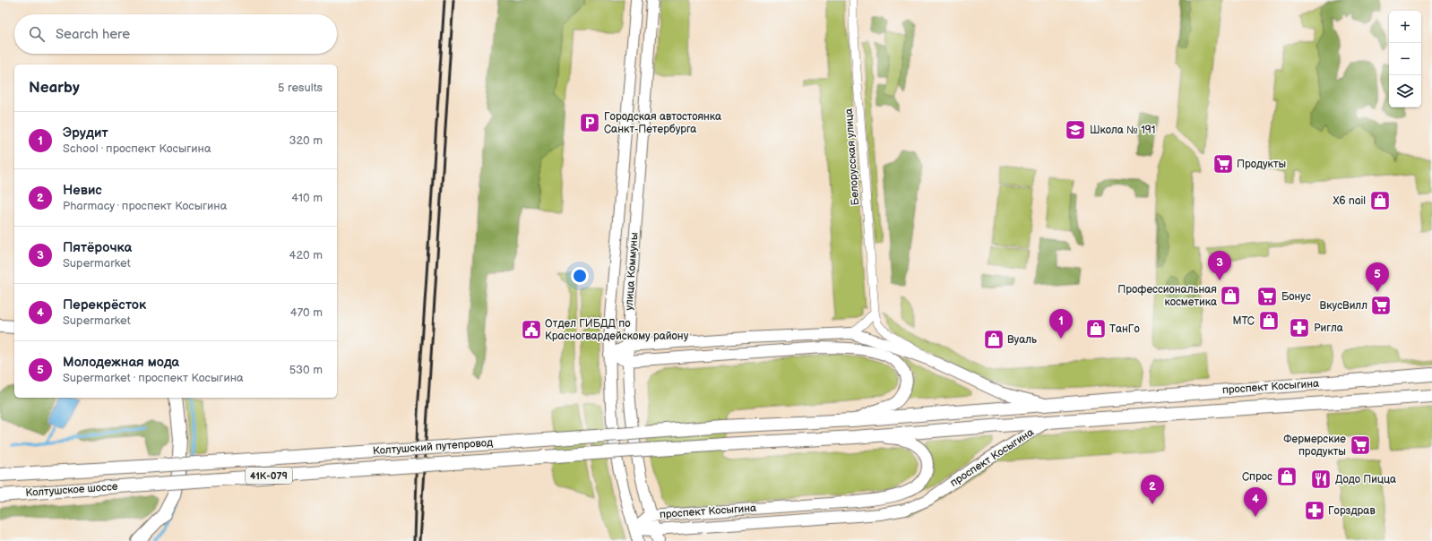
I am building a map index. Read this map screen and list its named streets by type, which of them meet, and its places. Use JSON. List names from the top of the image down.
{
  "streets": {
    "main road": [
      "улица Коммуны",
      "проспект Косыгина",
      "Колтушский путепровод",
      "41К-079",
      "Колтушское шоссе"
    ],
    "street": ["Белорусская улица"]
  },
  "crossings": [
    ["Белорусская улица", "проспект Косыгина"],
    ["улица Коммуны", "проспект Косыгина"],
    ["проспект Косыгина", "Колтушский путепровод"],
    ["Колтушский путепровод", "Колтушское шоссе"]
  ],
  "places": {
    "parking": ["Городская автостоянка Санкт-Петербурга"],
    "school or university": ["Школа № 191"],
    "supermarket": [
      "Продукты",
      "Бонус",
      "ВкусВилл",
      "Фермерские продукты"
    ],
    "shop": [
      "X6 nail",
      "Профессиональная косметика",
      "МТС",
      "ТанГо",
      "Вуаль",
      "Спрос"
    ],
    "pharmacy": ["Ригла", "Горздрав"],
    "public building": ["Отдел ГИБДД по Красногвардейскому району"],
    "restaurant": ["Додо Пицца"]
  },
  "page": {
    "map_buttons": ["+", "−"],
    "search": "Search here",
    "heading": ["Nearby", "5 results"],
    "list": [
      {
        "mark": "1",
        "name": "Эрудит",
        "note": "School · проспект Косыгина",
        "value": "320 m"
      },
      {
        "mark": "2",
        "name": "Невис",
        "note": "Pharmacy · проспект Косыгина",
        "value": "410 m"
      },
      {
        "mark": "3",
        "name": "Пятёрочка",
        "note": "Supermarket",
        "value": "420 m"
      },
      {
        "mark": "4",
        "name": "Перекрёсток",
        "note": "Supermarket",
        "value": "470 m"
      },
      {
        "mark": "5",
        "name": "Молодежная мода",
        "note": "Supermarket · проспект Косыгина",
        "value": "530 m"
      }
    ],
    "pins": [
      "3",
      "5",
      "1",
      "2",
      "4"
    ]
  }
}
